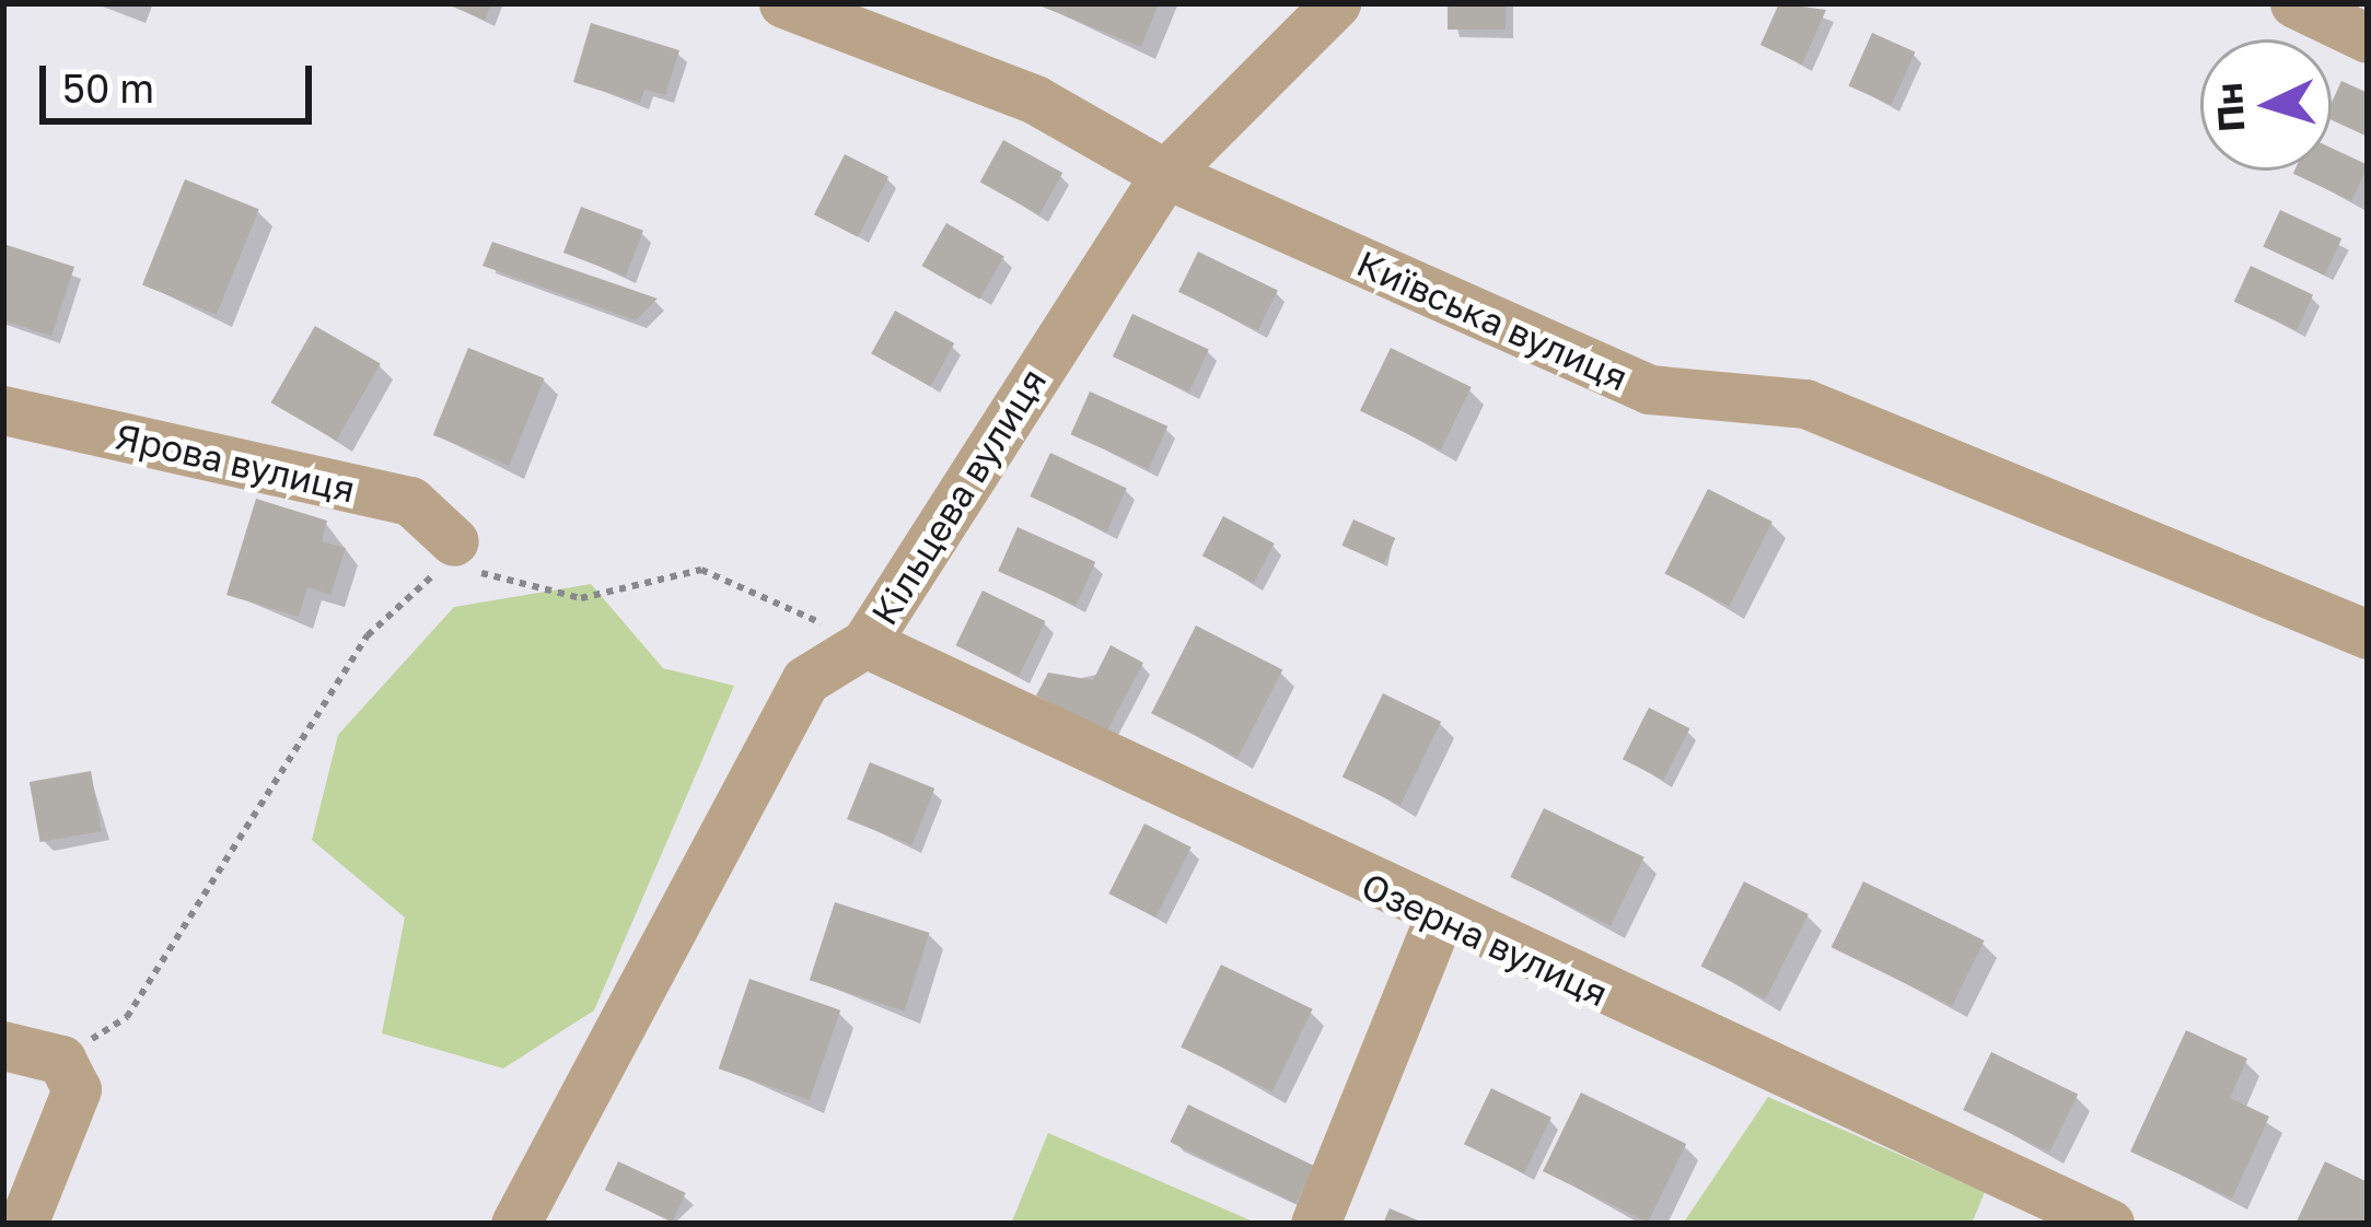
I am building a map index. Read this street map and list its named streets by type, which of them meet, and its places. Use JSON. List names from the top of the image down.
{
  "streets": {
    "street": [
      "Київська вулиця",
      "Ярова вулиця",
      "Кільцева вулиця",
      "Озерна вулиця"
    ]
  },
  "crossings": [
    ["Київська вулиця", "Кільцева вулиця"],
    ["Кільцева вулиця", "Озерна вулиця"]
  ],
  "scale_bar": "50 m",
  "north": "left"
}
